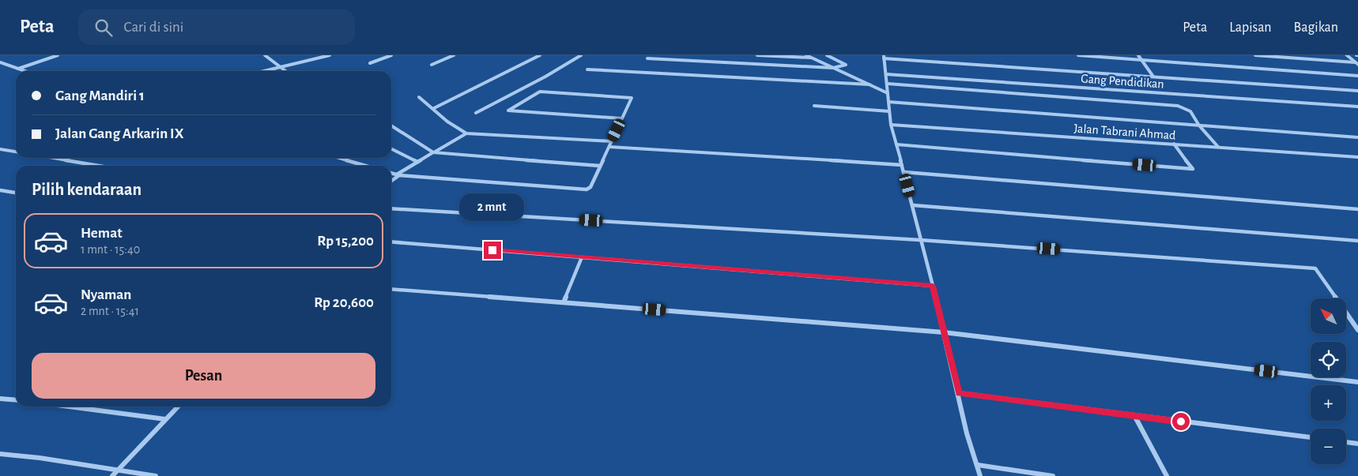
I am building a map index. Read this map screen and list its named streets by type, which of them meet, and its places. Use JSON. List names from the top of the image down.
{
  "streets": {
    "street": ["Gang Pendidikan", "Jalan Tabrani Ahmad"]
  },
  "north": "top left",
  "page": {
    "header": "Peta",
    "search": "Cari di sini",
    "nav": ["Peta", "Lapisan", "Bagikan"],
    "banner": ["Gang Mandiri 1", "Jalan Gang Arkarin IX"],
    "heading": "Pilih kendaraan",
    "bubble": "2 mnt",
    "list": [
      {
        "name": "Hemat",
        "note": "1 mnt · 15:40",
        "value": "Rp 15,200"
      },
      {
        "name": "Nyaman",
        "note": "2 mnt · 15:41",
        "value": "Rp 20,600"
      }
    ],
    "map_buttons": ["+", "−"],
    "buttons": "Pesan"
  }
}
